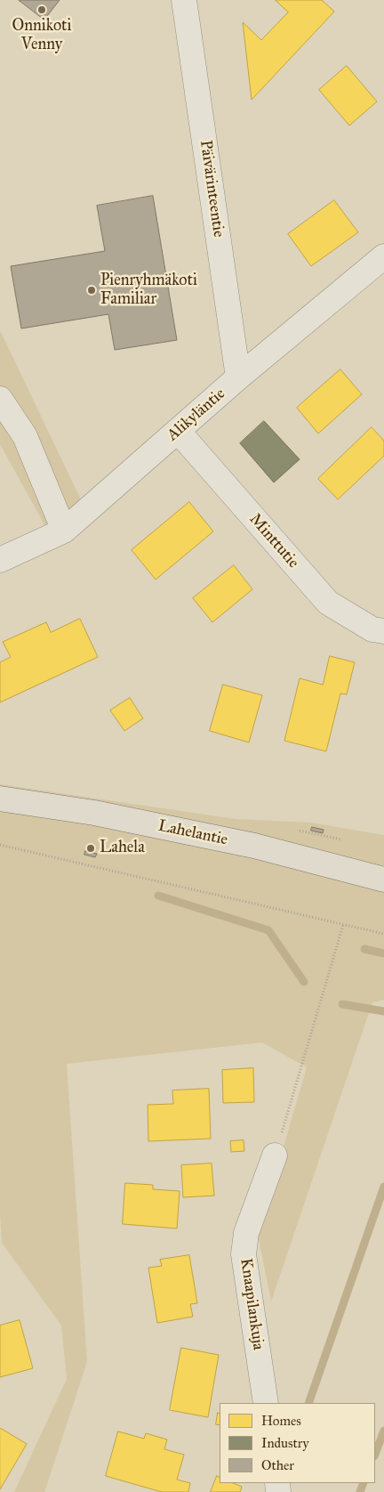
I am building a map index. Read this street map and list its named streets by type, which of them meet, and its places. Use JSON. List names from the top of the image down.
{
  "streets": {
    "main road": ["Lahelantie"],
    "street": [
      "Päivärinteentie",
      "Alikyläntie",
      "Minttutie",
      "Knaapilankuja"
    ]
  },
  "crossings": [
    ["Päivärinteentie", "Alikyläntie"],
    ["Alikyläntie", "Minttutie"]
  ],
  "places": ["Onnikoti Venny", "Pienryhmäkoti Familiar", "Lahela"],
  "legend": ["Homes", "Industry", "Other"]
}
